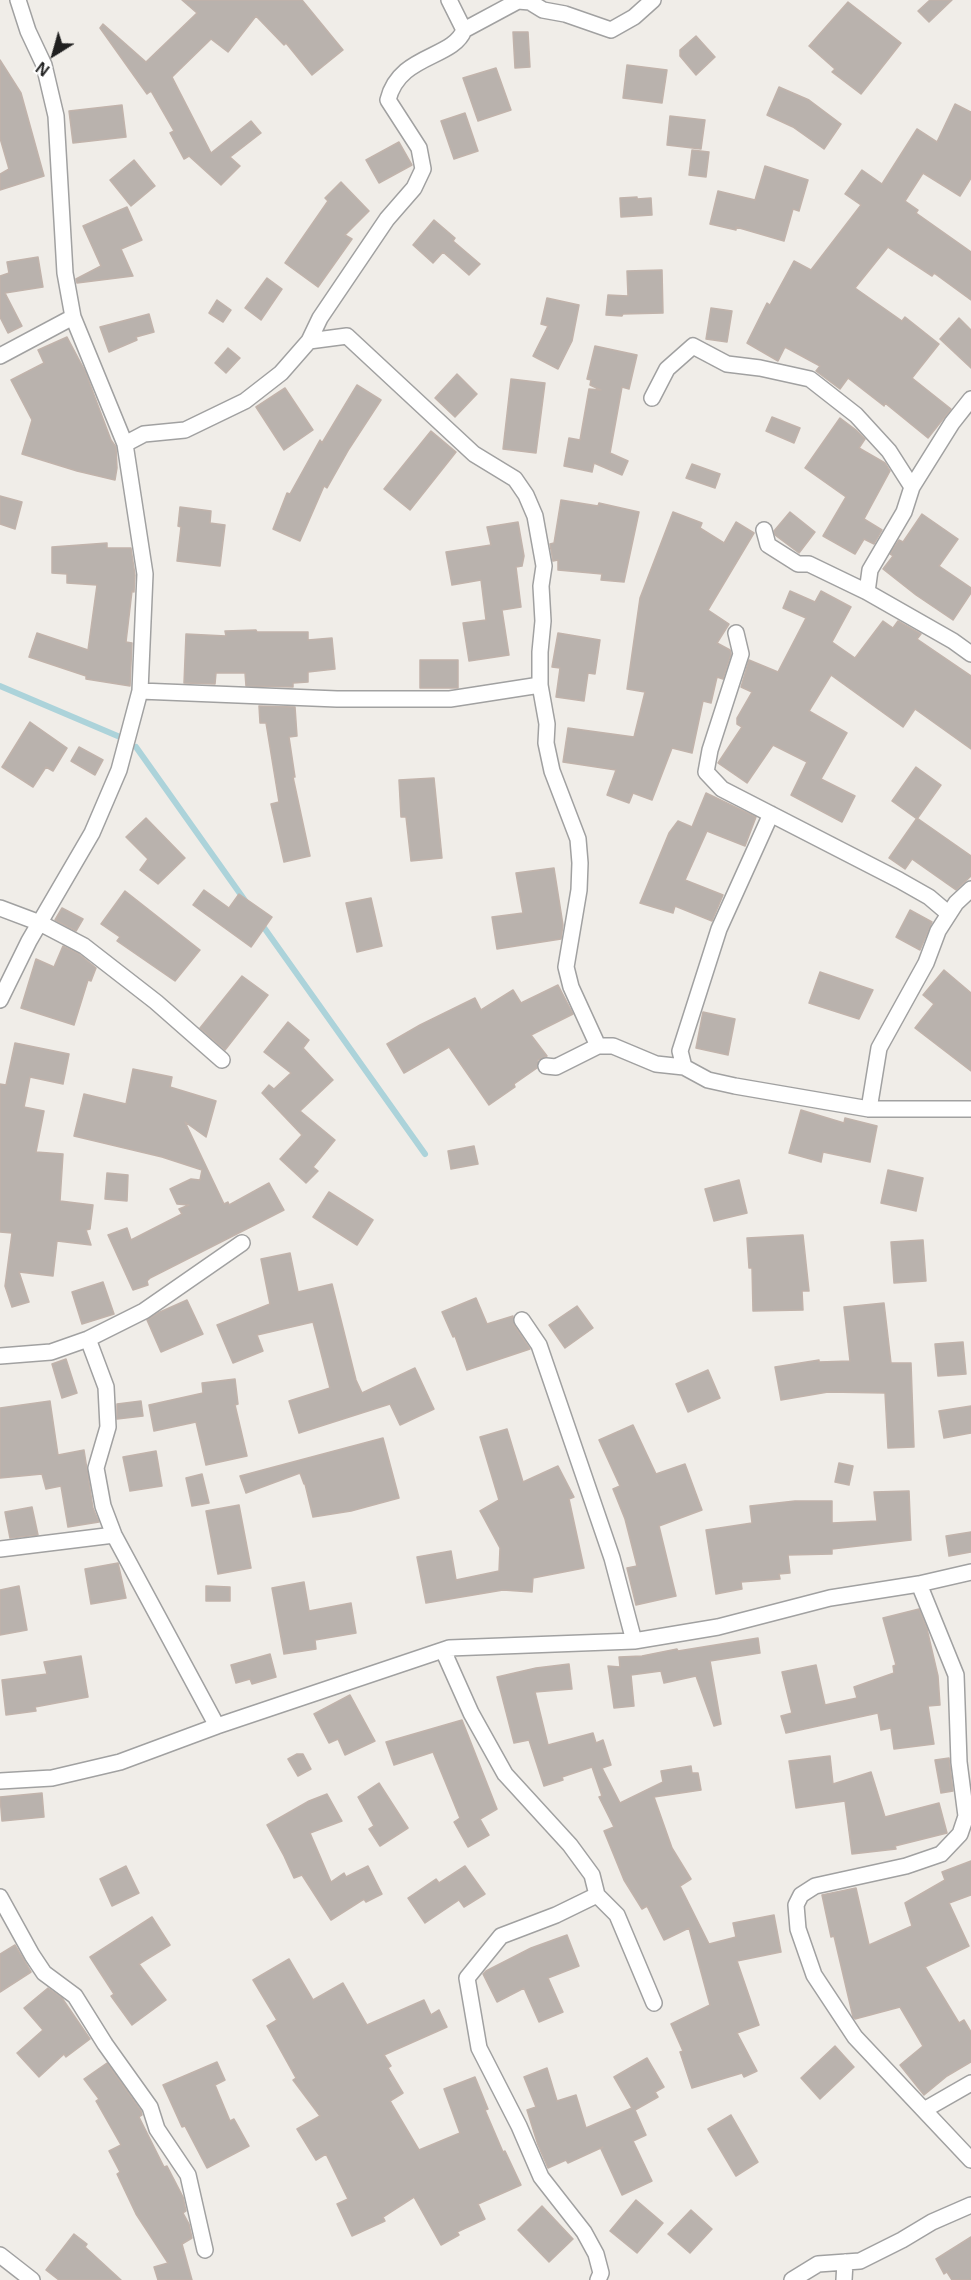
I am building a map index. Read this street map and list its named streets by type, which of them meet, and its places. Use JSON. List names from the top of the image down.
{
  "north": "bottom left"
}
